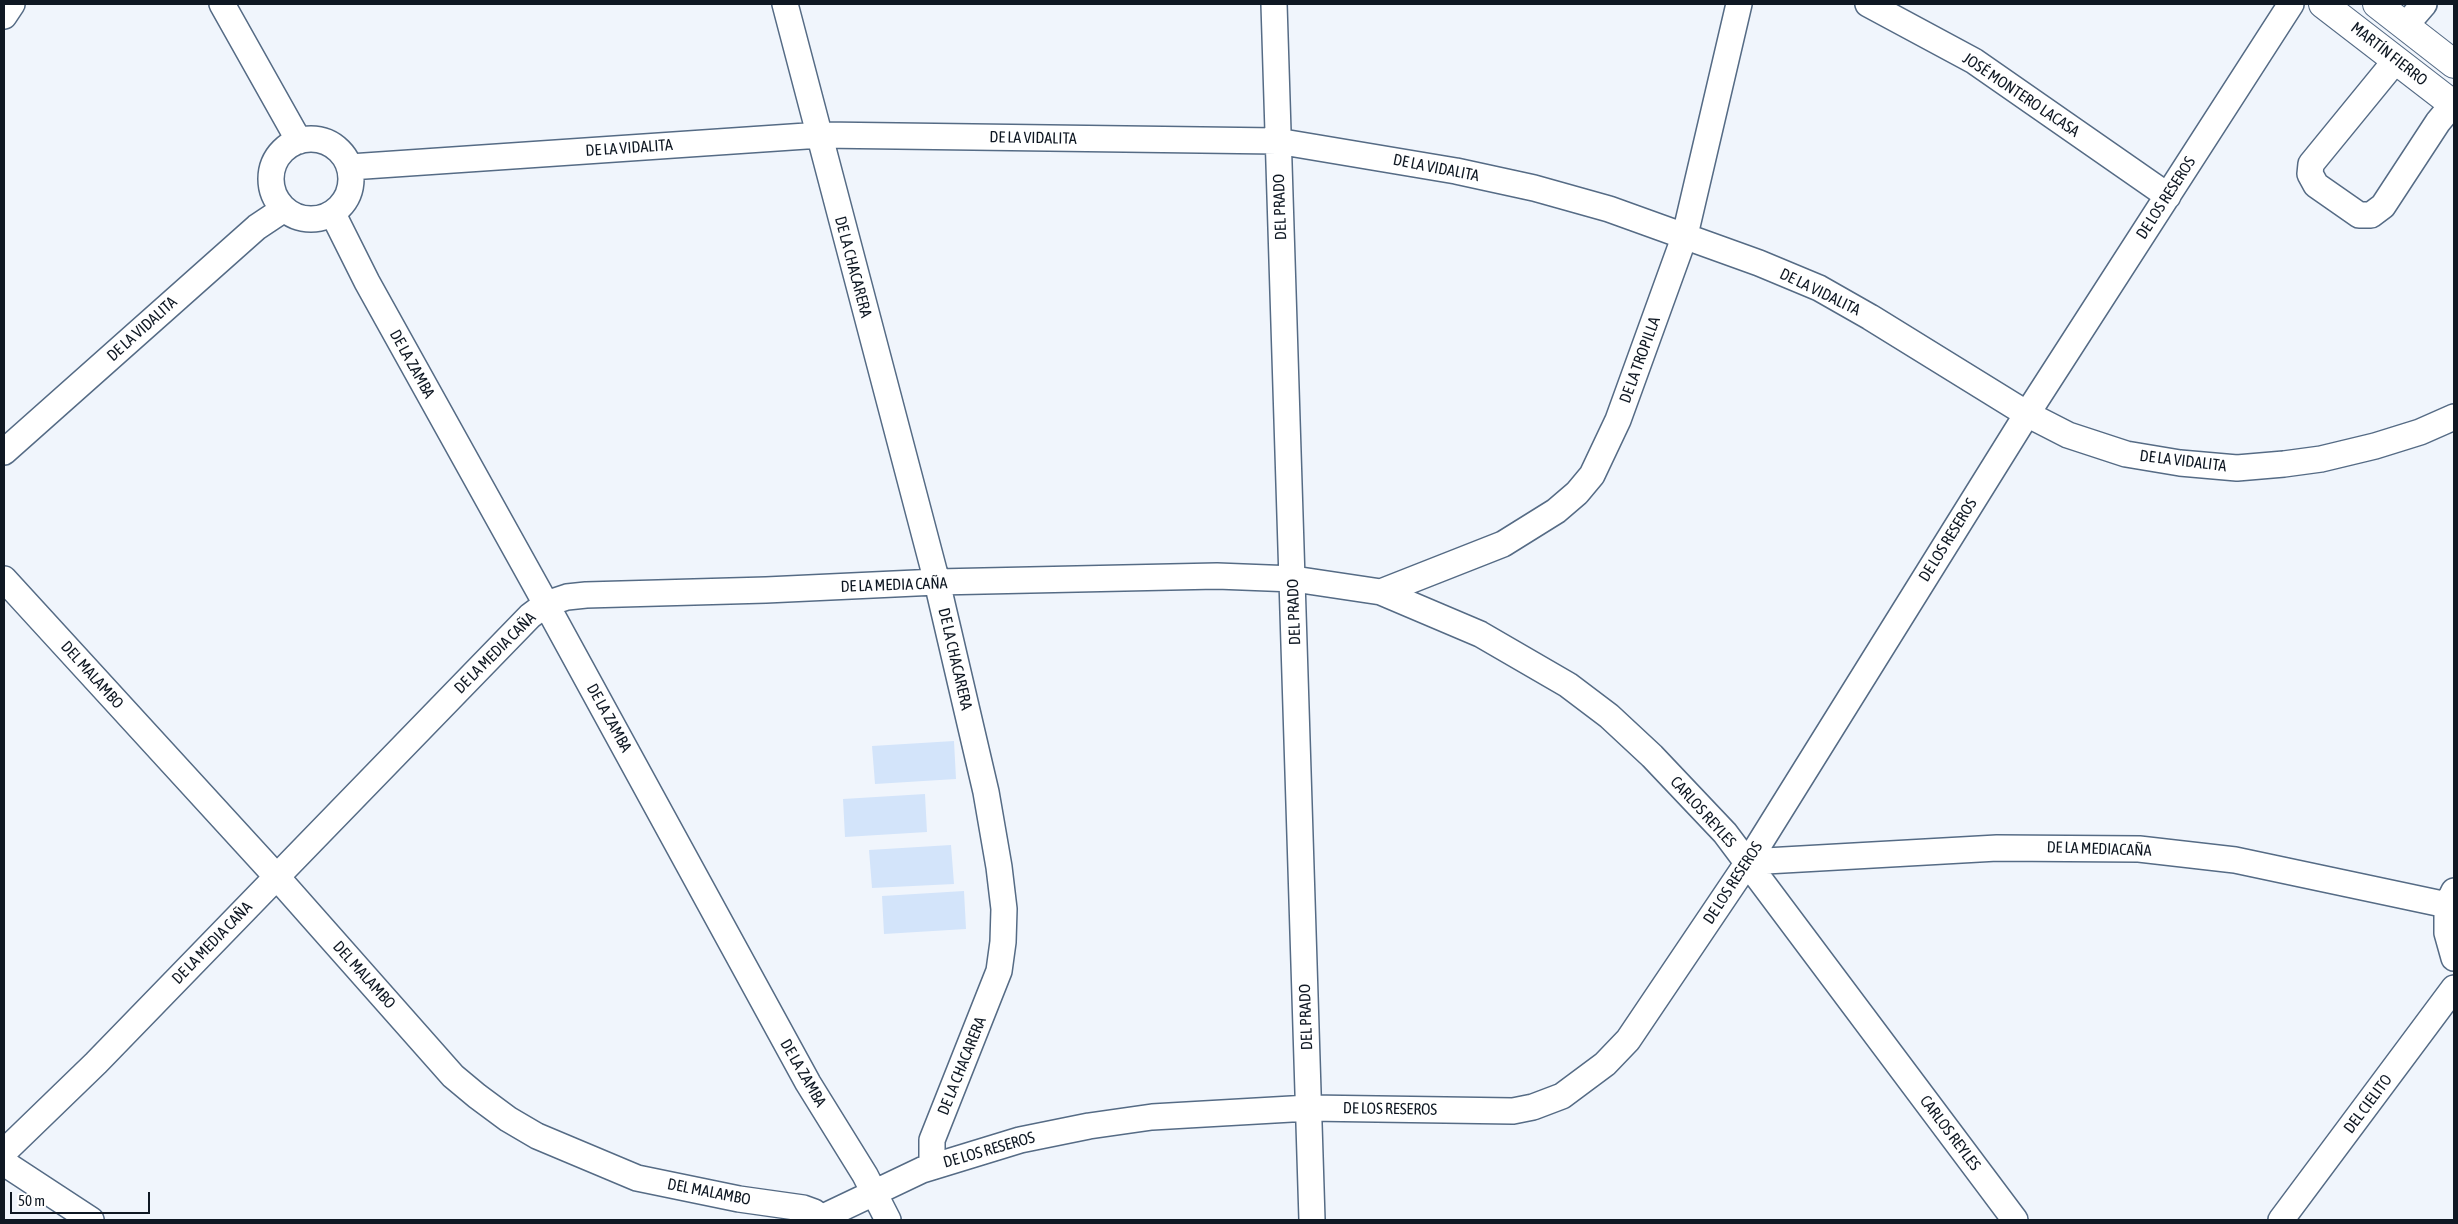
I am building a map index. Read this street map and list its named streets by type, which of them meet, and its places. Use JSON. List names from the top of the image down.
{
  "streets": {
    "main road": ["MARTÍN FIERRO"],
    "street": [
      "JOSÉ MONTERO LACASA",
      "DE LA VIDALITA",
      "DE LOS RESEROS",
      "DEL PRADO",
      "DE LA CHACARERA",
      "DE LA TROPILLA",
      "DE LA ZAMBA",
      "DE LA MEDIA CAÑA",
      "DEL MALAMBO",
      "CARLOS REYLES",
      "DE LA MEDIACAÑA",
      "DEL CIELITO"
    ]
  },
  "crossings": [
    ["JOSÉ MONTERO LACASA", "DE LOS RESEROS"],
    ["DE LA VIDALITA", "DE LOS RESEROS"],
    ["DE LA VIDALITA", "DEL PRADO"],
    ["DE LA VIDALITA", "DE LA CHACARERA"],
    ["DE LA VIDALITA", "DE LA TROPILLA"],
    ["DE LA VIDALITA", "DE LA ZAMBA"],
    ["DE LOS RESEROS", "DEL PRADO"],
    ["DE LOS RESEROS", "DE LA CHACARERA"],
    ["DE LOS RESEROS", "DE LA ZAMBA"],
    ["DE LOS RESEROS", "DEL MALAMBO"],
    ["DE LOS RESEROS", "CARLOS REYLES"],
    ["DE LOS RESEROS", "DE LA MEDIACAÑA"],
    ["DEL PRADO", "DE LA MEDIA CAÑA"],
    ["DEL PRADO", "CARLOS REYLES"],
    ["DE LA CHACARERA", "DE LA MEDIA CAÑA"],
    ["DE LA TROPILLA", "CARLOS REYLES"],
    ["DE LA ZAMBA", "DE LA MEDIA CAÑA"],
    ["DE LA MEDIA CAÑA", "DEL MALAMBO"],
    ["DE LA MEDIA CAÑA", "CARLOS REYLES"],
    ["CARLOS REYLES", "DE LA MEDIACAÑA"]
  ],
  "scale_bar": "50 m"
}
